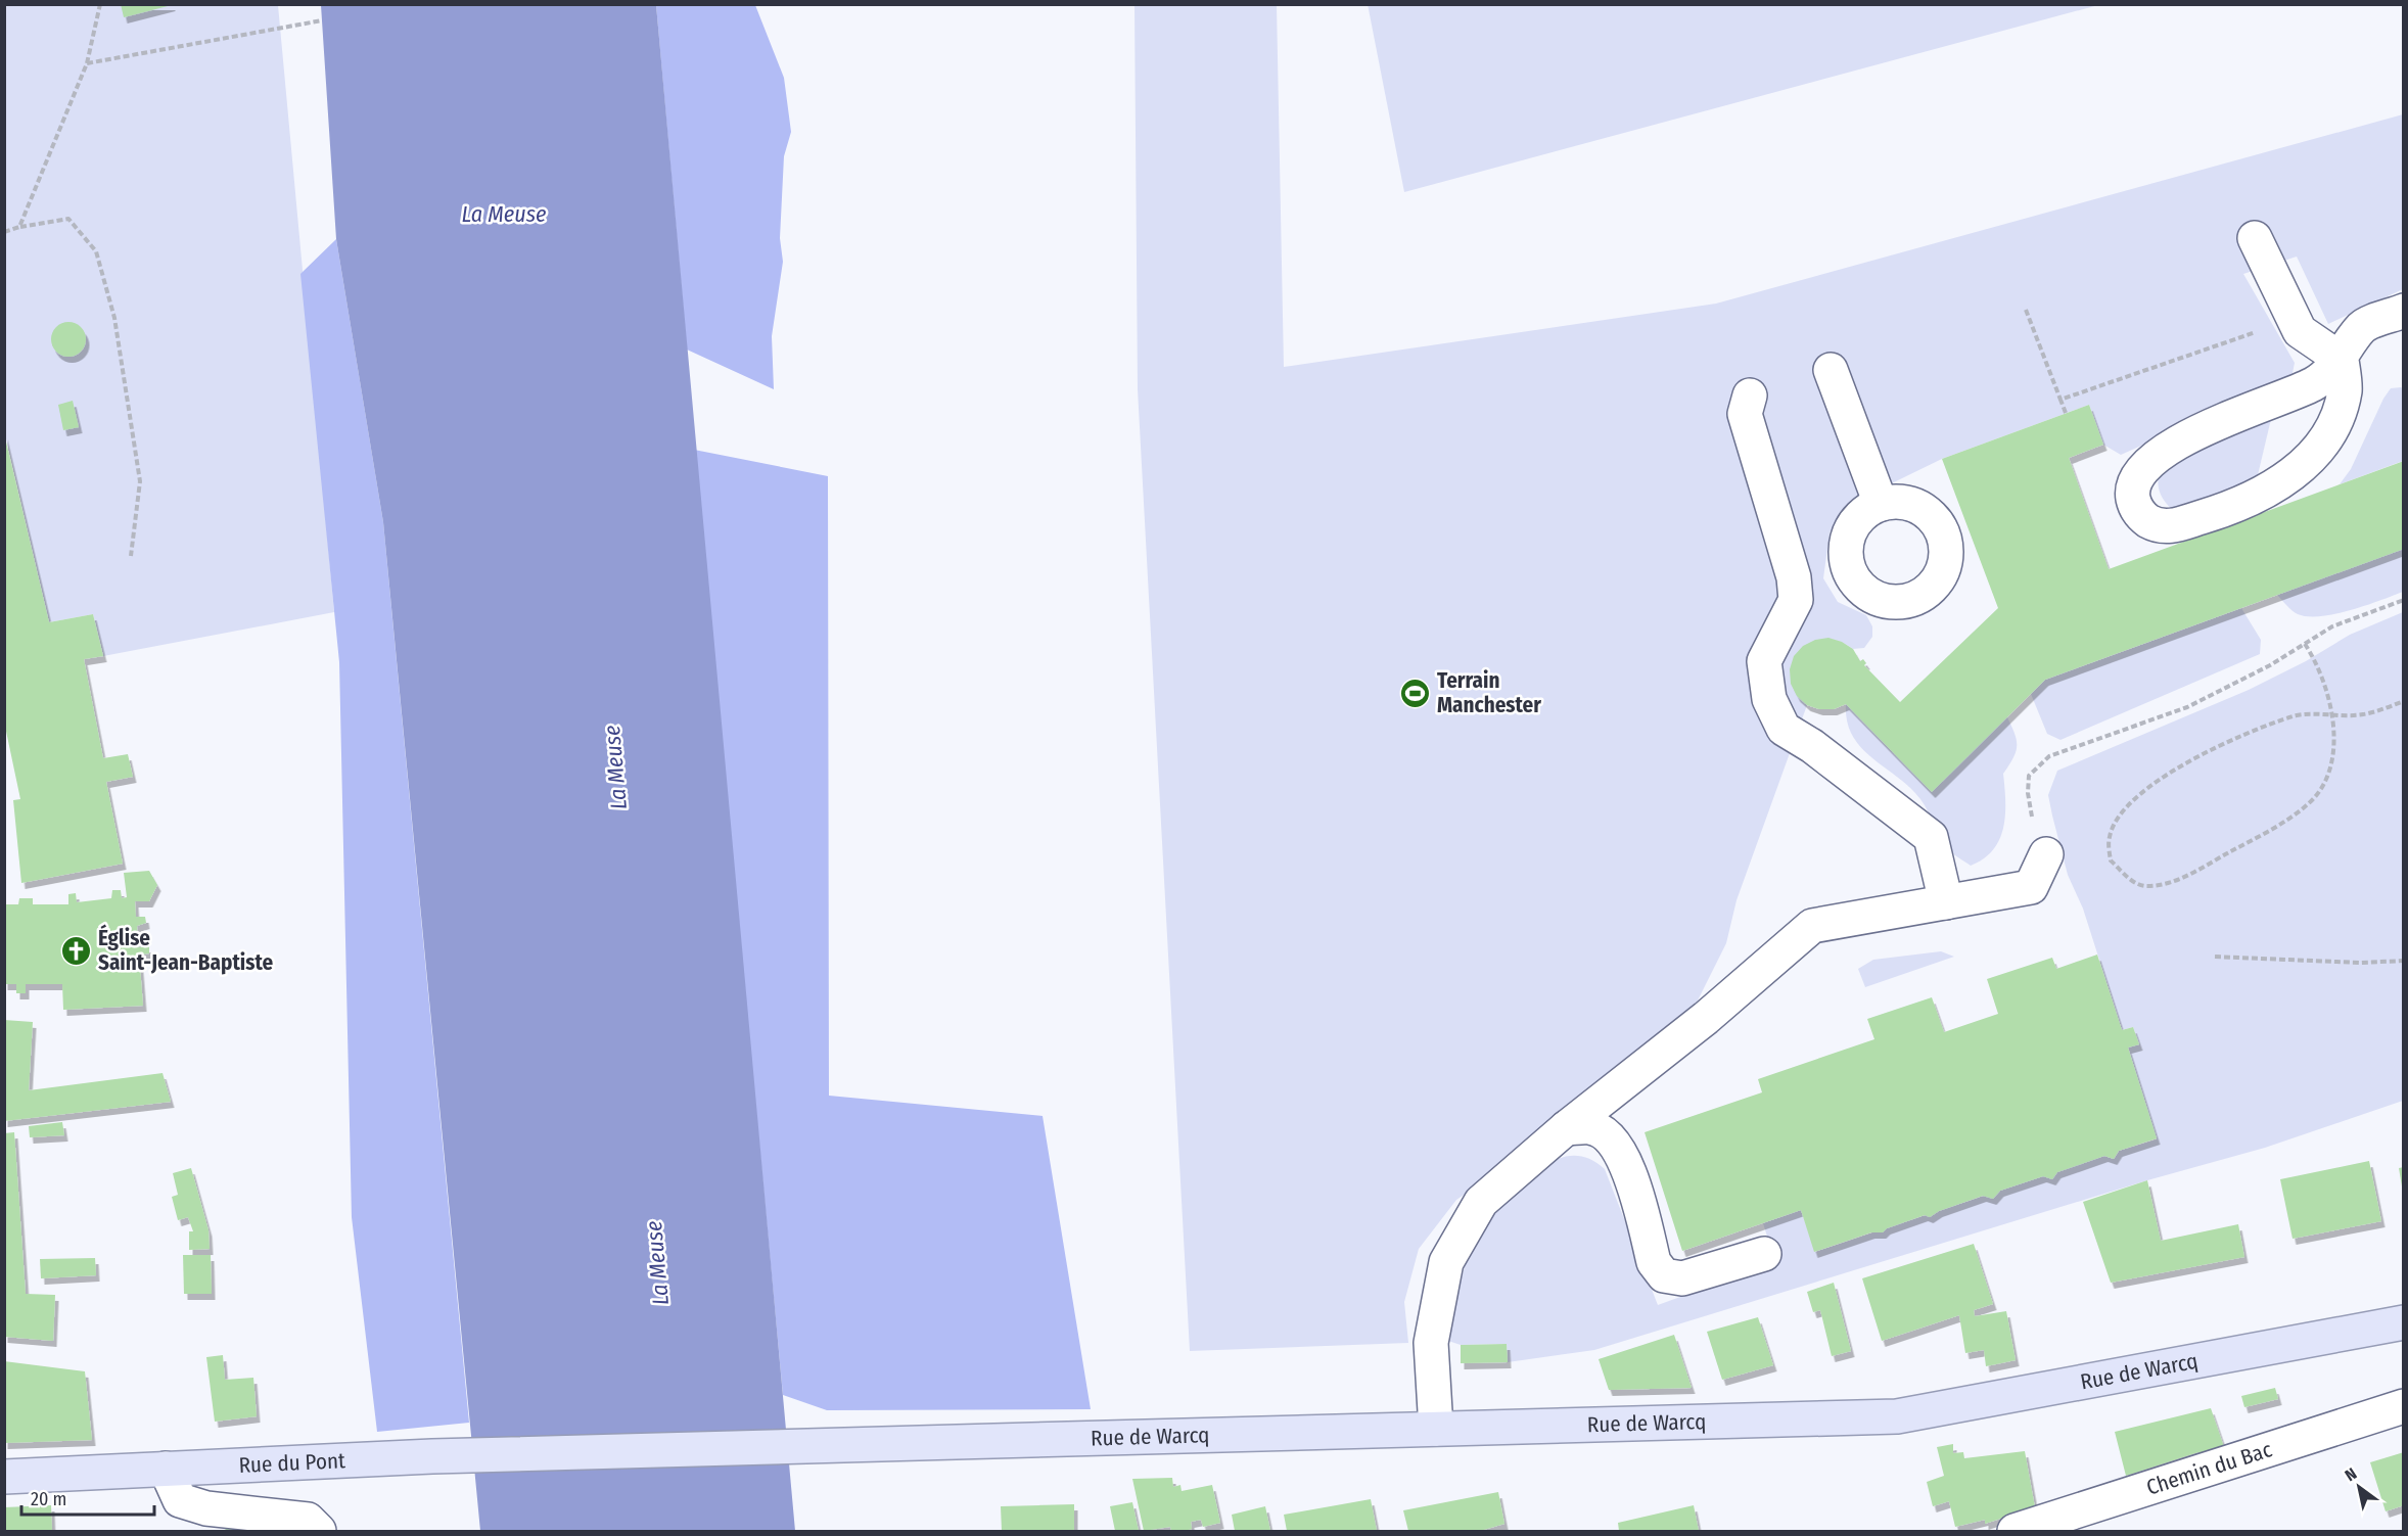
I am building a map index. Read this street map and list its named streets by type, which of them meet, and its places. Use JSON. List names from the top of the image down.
{
  "streets": {
    "main road": ["Rue de Warcq", "Rue du Pont"],
    "street": ["Chemin du Bac"]
  },
  "crossings": [
    ["Rue de Warcq", "Rue du Pont"]
  ],
  "water": ["La Meuse"],
  "places": {
    "sports": ["Terrain Manchester"],
    "church": ["Église Saint-Jean-Baptiste"]
  },
  "scale_bar": "20 m",
  "north": "top left"
}
